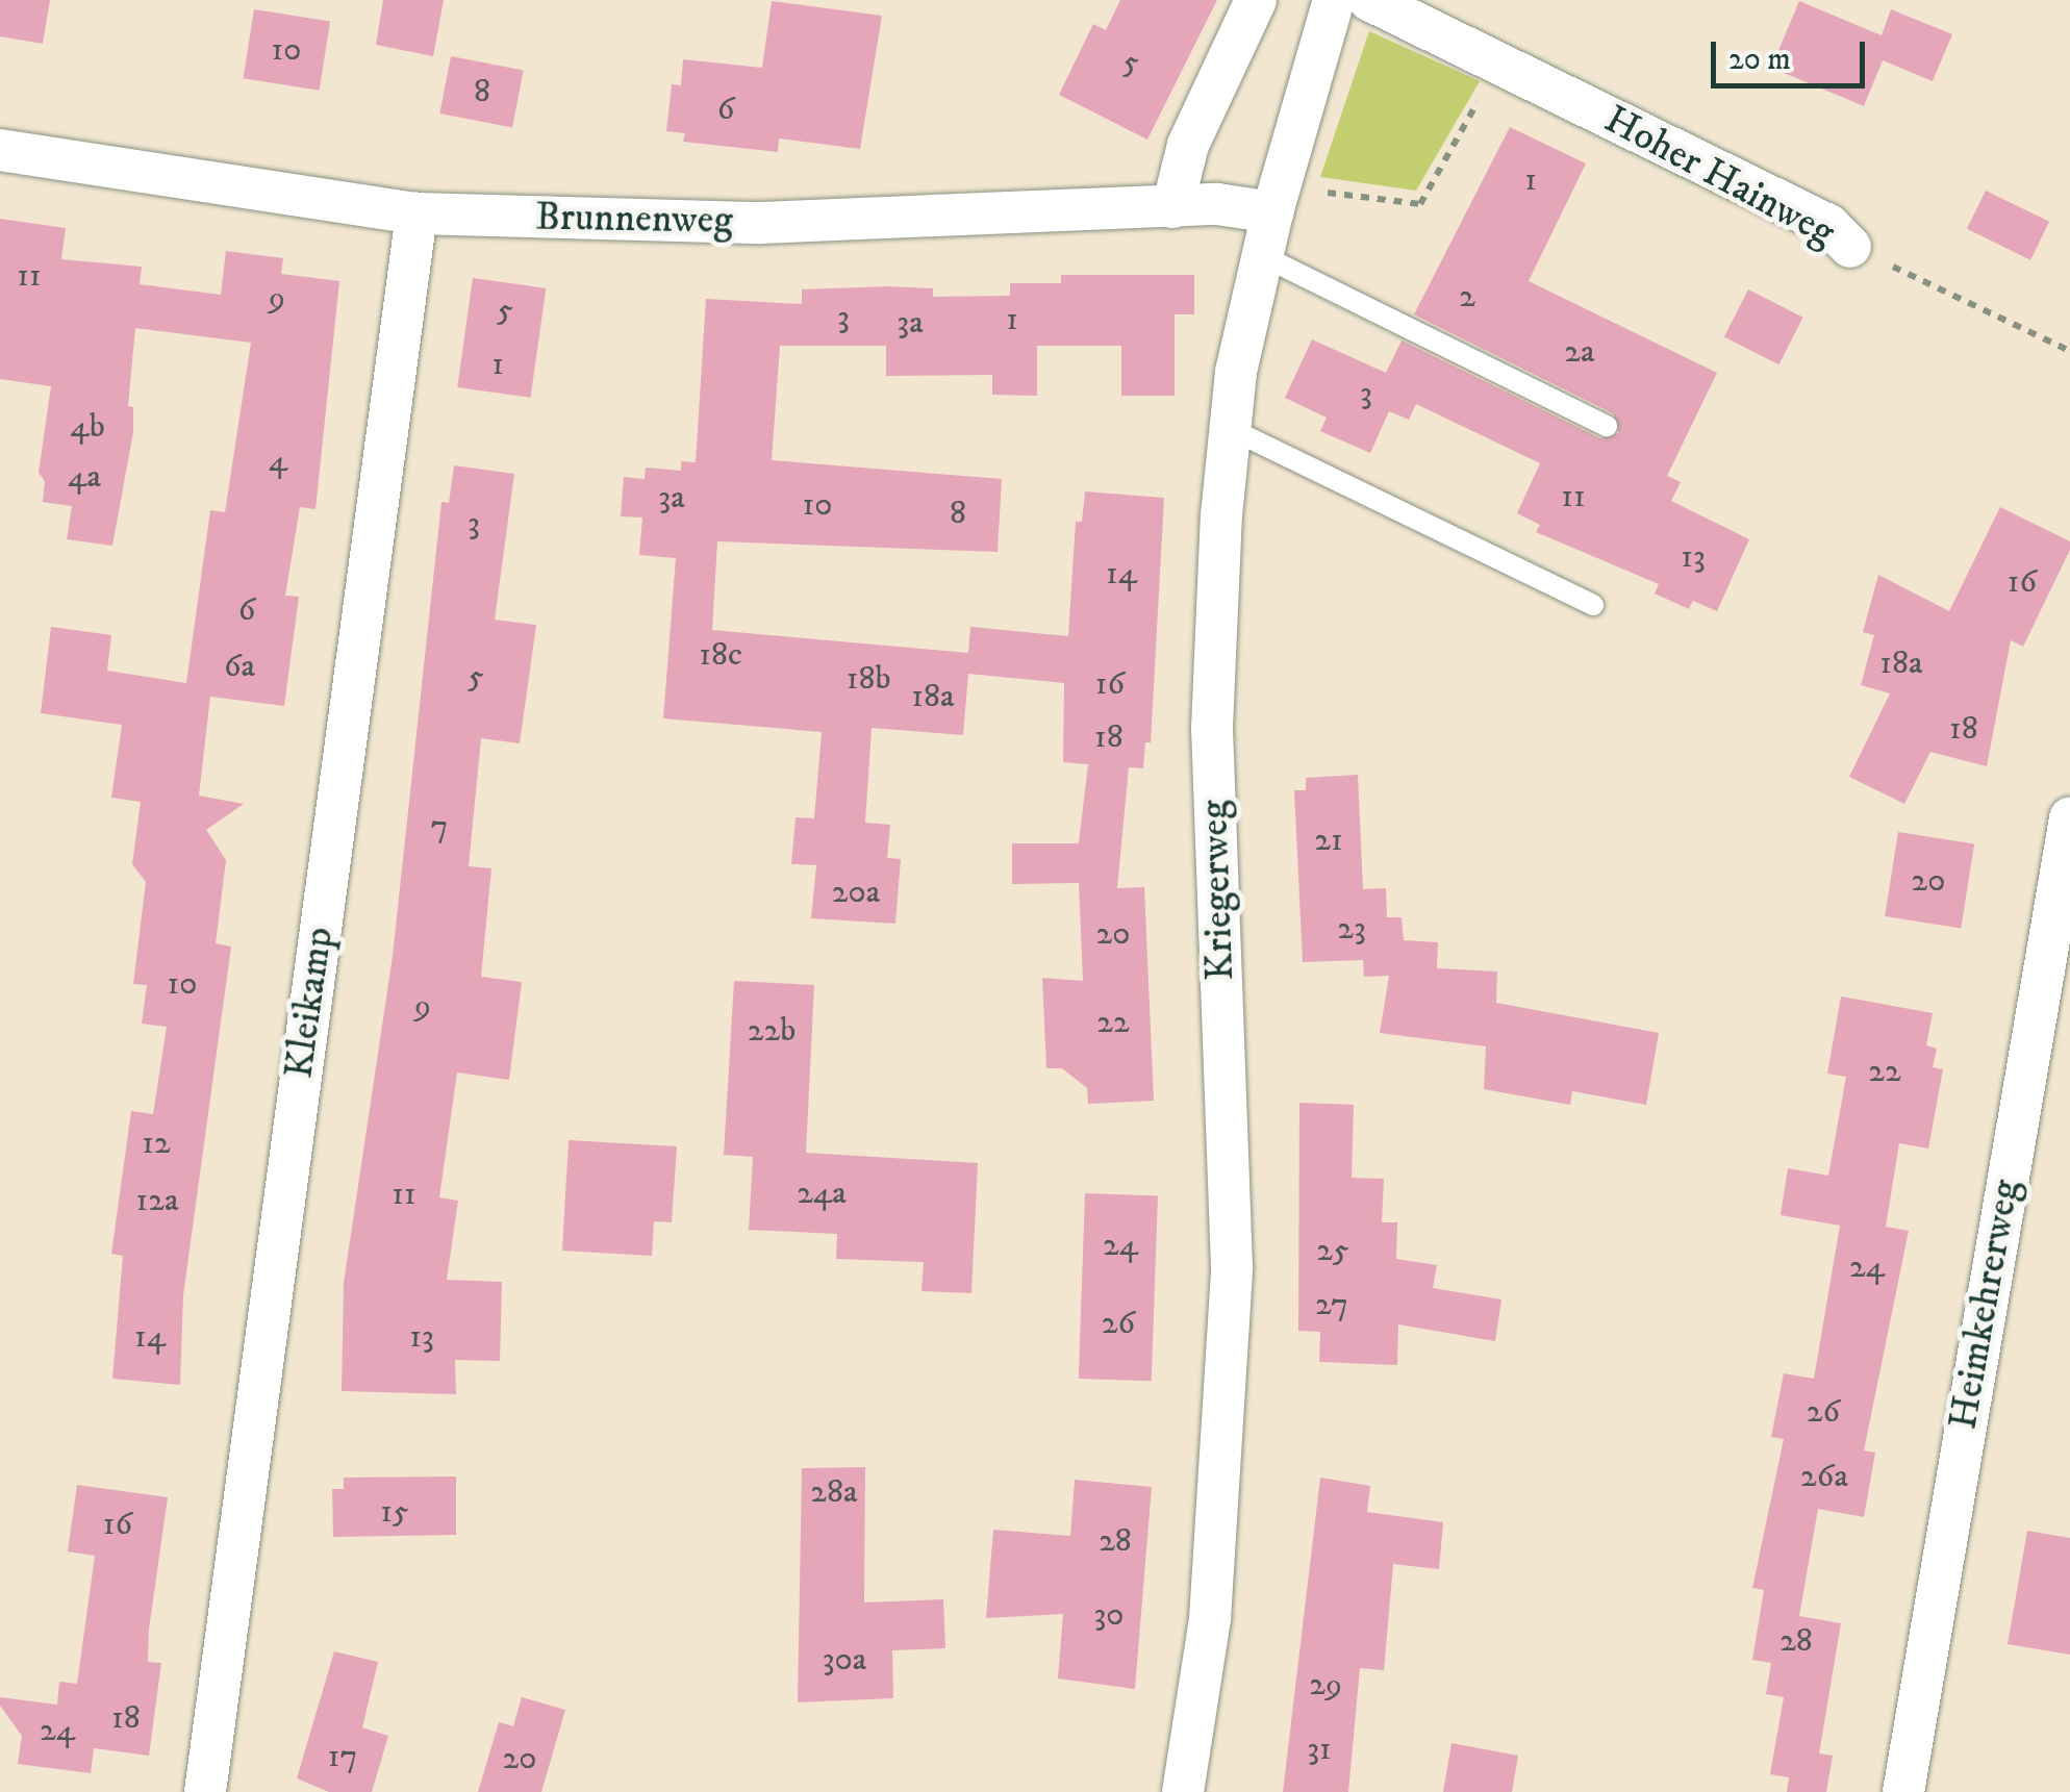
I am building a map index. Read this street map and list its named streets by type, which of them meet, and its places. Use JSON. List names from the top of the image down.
{
  "streets": {
    "street": [
      "Hoher Hainweg",
      "Brunnenweg",
      "Kriegerweg",
      "Kleikamp",
      "Heimkehrerweg"
    ]
  },
  "crossings": [
    ["Brunnenweg", "Kriegerweg"],
    ["Brunnenweg", "Kleikamp"]
  ],
  "house_numbers": [
    "10",
    "5",
    "8",
    "6",
    "1",
    "11",
    "2",
    "9",
    "5",
    "3",
    "1",
    "3a",
    "2a",
    "1",
    "3",
    "4b",
    "4",
    "4a",
    "11",
    "3a",
    "10",
    "8",
    "3",
    "13",
    "14",
    "16",
    "6",
    "18c",
    "18a",
    "6a",
    "5",
    "18b",
    "16",
    "18a",
    "18",
    "18",
    "7",
    "21",
    "20",
    "20a",
    "23",
    "20",
    "10",
    "9",
    "22",
    "22b",
    "22",
    "12",
    "24a",
    "11",
    "12a",
    "24",
    "25",
    "24",
    "27",
    "26",
    "14",
    "13",
    "26",
    "26a",
    "28a",
    "15",
    "16",
    "28",
    "30",
    "28",
    "30a",
    "29",
    "18",
    "24",
    "31",
    "17",
    "20"
  ],
  "scale_bar": "20 m"
}
